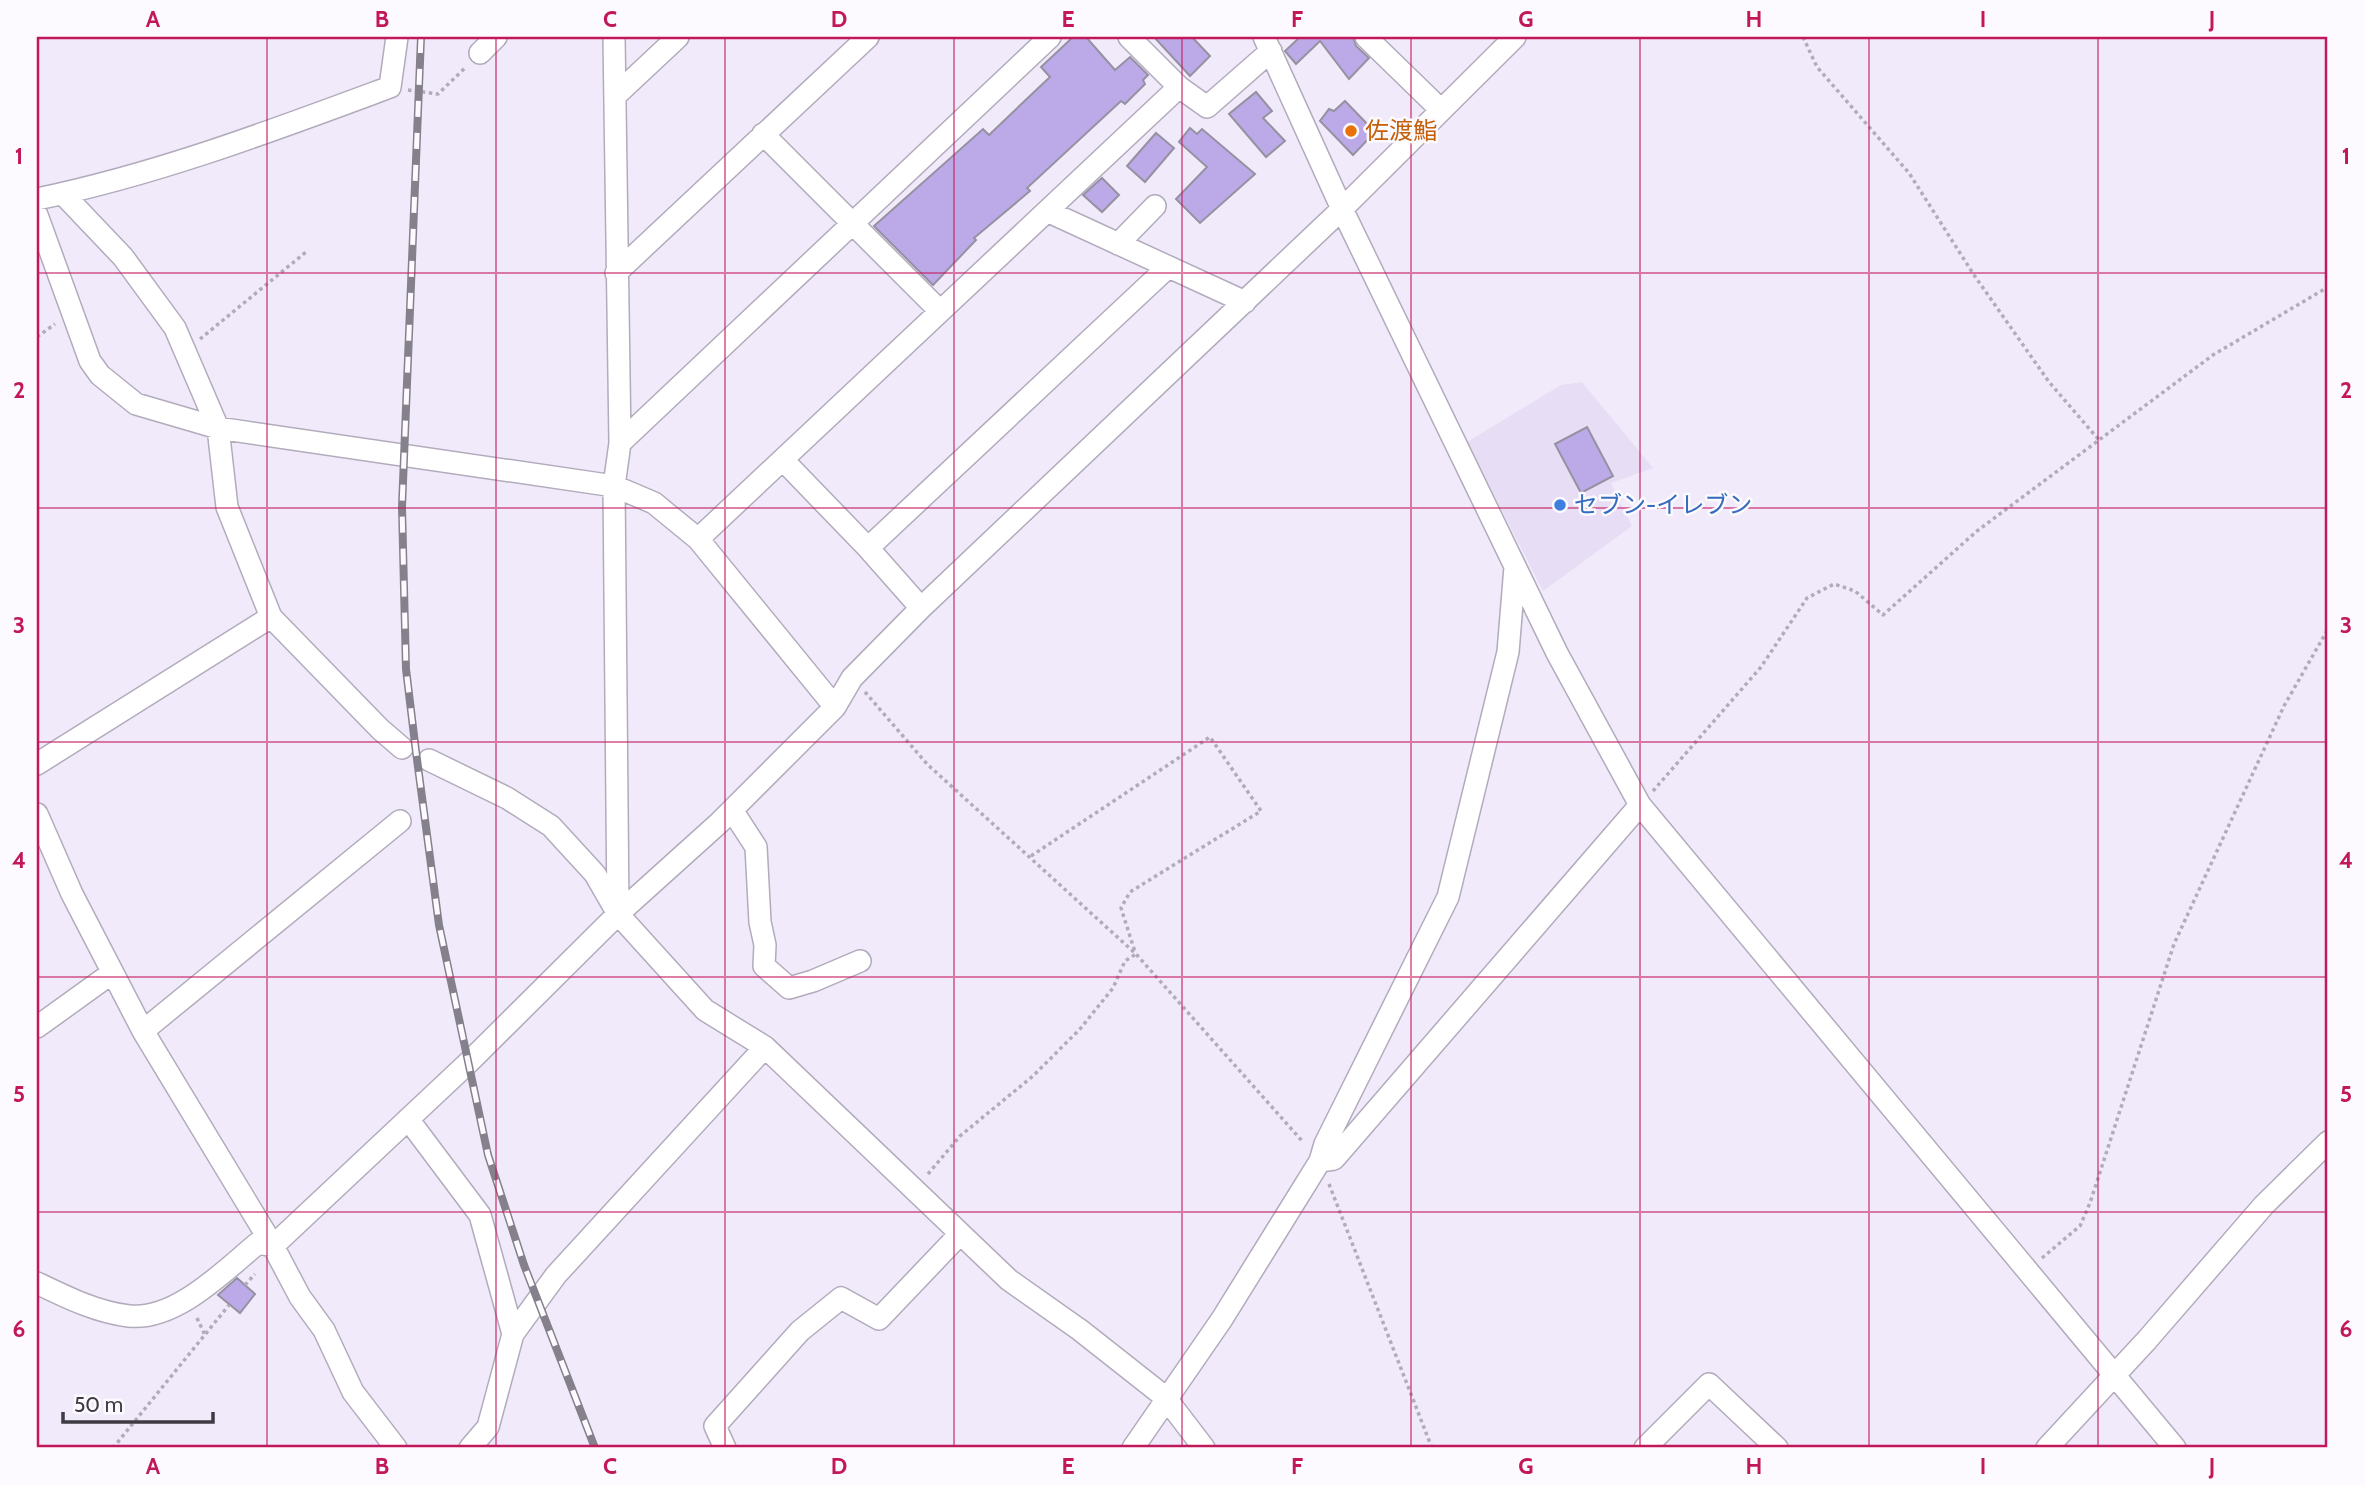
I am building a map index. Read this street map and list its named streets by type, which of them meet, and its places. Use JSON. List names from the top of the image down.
{
  "places": ["佐渡鮨", "セブン-イレブン"],
  "scale_bar": "50 m",
  "grid": {
    "columns": [
      "A",
      "B",
      "C",
      "D",
      "E",
      "F",
      "G",
      "H",
      "I",
      "J"
    ],
    "rows": [
      "1",
      "2",
      "3",
      "4",
      "5",
      "6"
    ]
  }
}
